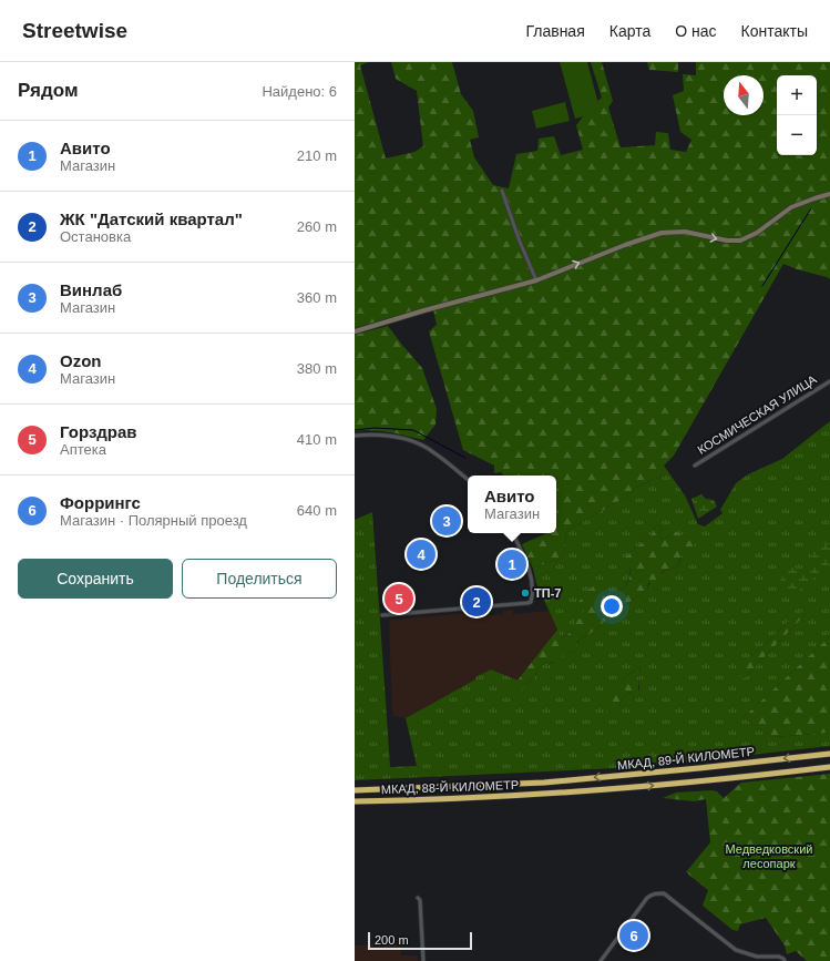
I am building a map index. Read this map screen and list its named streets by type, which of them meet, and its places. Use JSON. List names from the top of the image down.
{
  "streets": {
    "highway": ["МКАД, 89-Й КИЛОМЕТР", "МКАД, 88-Й КИЛОМЕТР"],
    "street": ["КОСМИЧЕСКАЯ УЛИЦА"]
  },
  "crossings": [
    ["МКАД, 89-Й КИЛОМЕТР", "МКАД, 88-Й КИЛОМЕТР"]
  ],
  "parks": ["Медведковский лесопарк"],
  "places": ["ТП-7"],
  "scale_bar": "200 m",
  "north": "top",
  "page": {
    "header": "Streetwise",
    "nav": [
      "Главная",
      "Карта",
      "О нас",
      "Контакты"
    ],
    "heading": ["Рядом", "Найдено: 6"],
    "map_buttons": ["+", "−"],
    "list": [
      {
        "mark": "1",
        "name": "Авито",
        "note": "Магазин",
        "value": "210 m"
      },
      {
        "mark": "2",
        "name": "ЖК \"Датский квартал\"",
        "note": "Остановка",
        "value": "260 m"
      },
      {
        "mark": "3",
        "name": "Винлаб",
        "note": "Магазин",
        "value": "360 m"
      },
      {
        "mark": "4",
        "name": "Ozon",
        "note": "Магазин",
        "value": "380 m"
      },
      {
        "mark": "5",
        "name": "Горздрав",
        "note": "Аптека",
        "value": "410 m"
      },
      {
        "mark": "6",
        "name": "Форрингс",
        "note": "Магазин · Полярный проезд",
        "value": "640 m"
      }
    ],
    "popup": ["Авито", "Магазин"],
    "pins": [
      "3",
      "4",
      "1",
      "5",
      "2",
      "6"
    ],
    "buttons": ["Сохранить", "Поделиться"],
    "scale": "200 m"
  }
}
